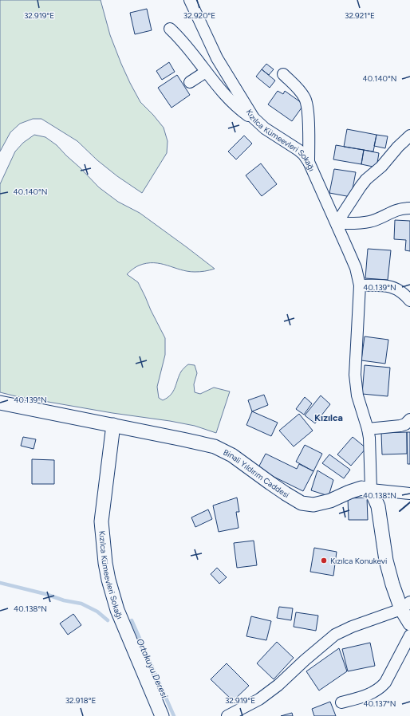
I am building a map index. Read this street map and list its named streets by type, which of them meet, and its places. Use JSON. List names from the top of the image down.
{
  "streets": {
    "street": ["Kızılca Kümeevleri Sokağı", "Binali Yıldırım Caddesi"]
  },
  "crossings": [
    ["Kızılca Kümeevleri Sokağı", "Binali Yıldırım Caddesi"]
  ],
  "districts": ["Kızılca"],
  "water": ["Ortakuyu Deresi"],
  "places": ["Kızılca Konukevi"],
  "coordinates": [
    "32.919°E",
    "32.920°E",
    "32.921°E",
    "40.140°N",
    "40.139°N",
    "40.138°N",
    "32.918°E",
    "40.137°N"
  ]
}
